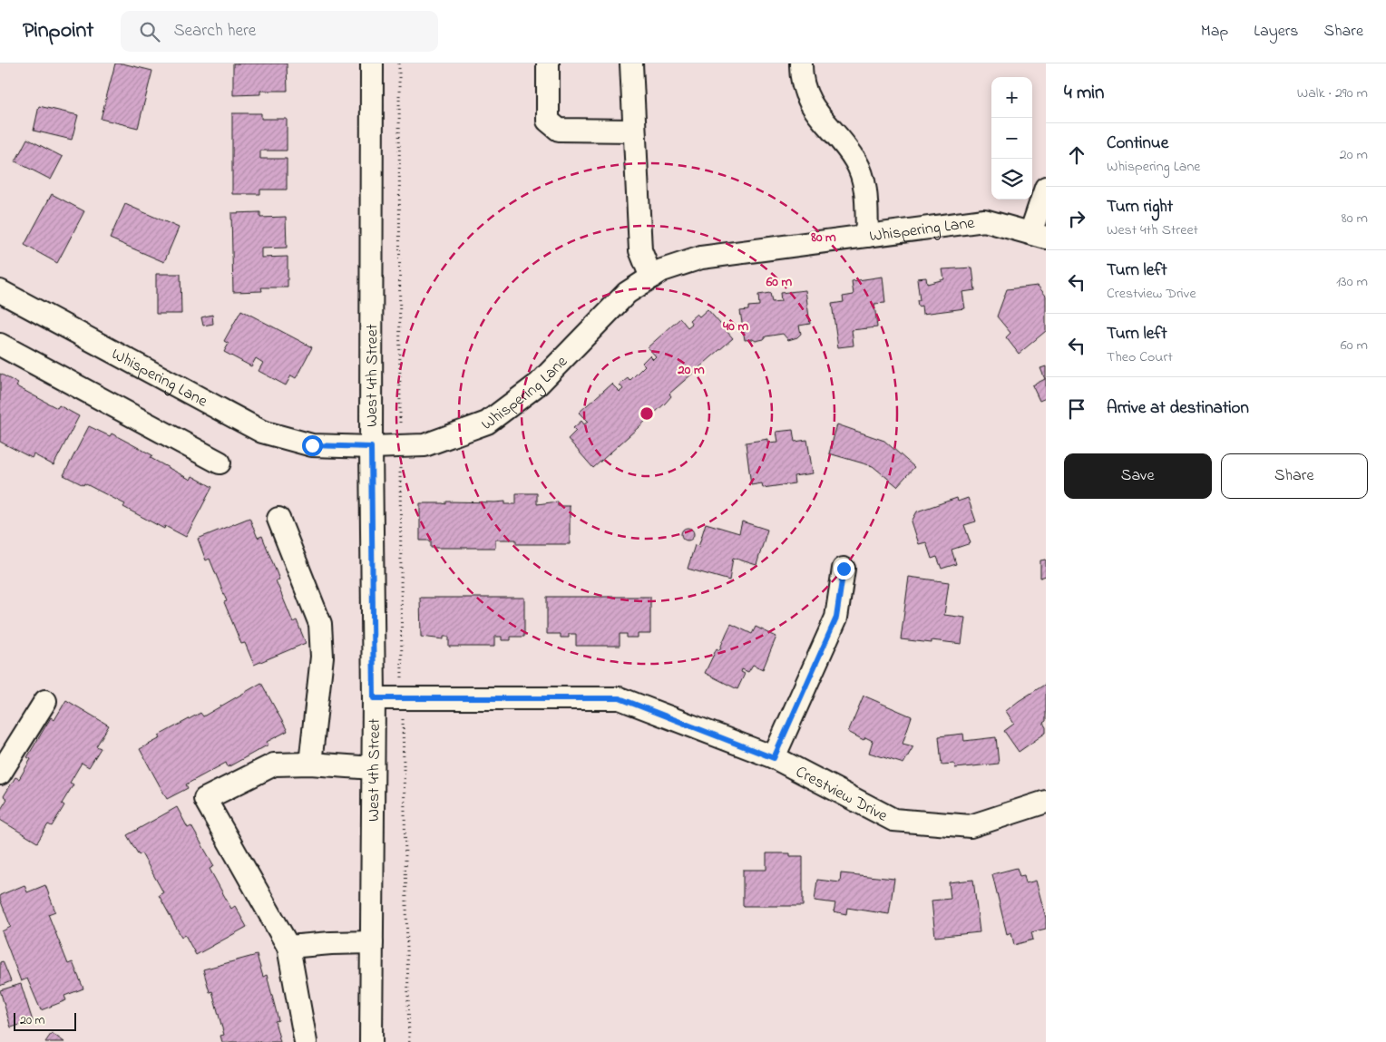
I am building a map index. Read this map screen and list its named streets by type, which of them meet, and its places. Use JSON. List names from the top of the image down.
{
  "streets": {
    "street": ["Whispering Lane", "West 4th Street", "Crestview Drive"]
  },
  "crossings": [
    ["Whispering Lane", "West 4th Street"],
    ["West 4th Street", "Crestview Drive"]
  ],
  "scale_bar": "20 m",
  "page": {
    "header": "Pinpoint",
    "search": "Search here",
    "nav": ["Map", "Layers", "Share"],
    "heading": ["4 min", "Walk · 290 m"],
    "map_buttons": ["+", "−"],
    "list": [
      ["Continue", "Whispering Lane", "20 m"],
      ["Turn right", "West 4th Street", "80 m"],
      ["Turn left", "Crestview Drive", "130 m"],
      ["Turn left", "Theo Court", "60 m"],
      "Arrive at destination"
    ],
    "buttons": ["Save", "Share"],
    "scale": "20 m"
  },
  "rings": [
    "80 m",
    "60 m",
    "40 m",
    "20 m"
  ]
}
